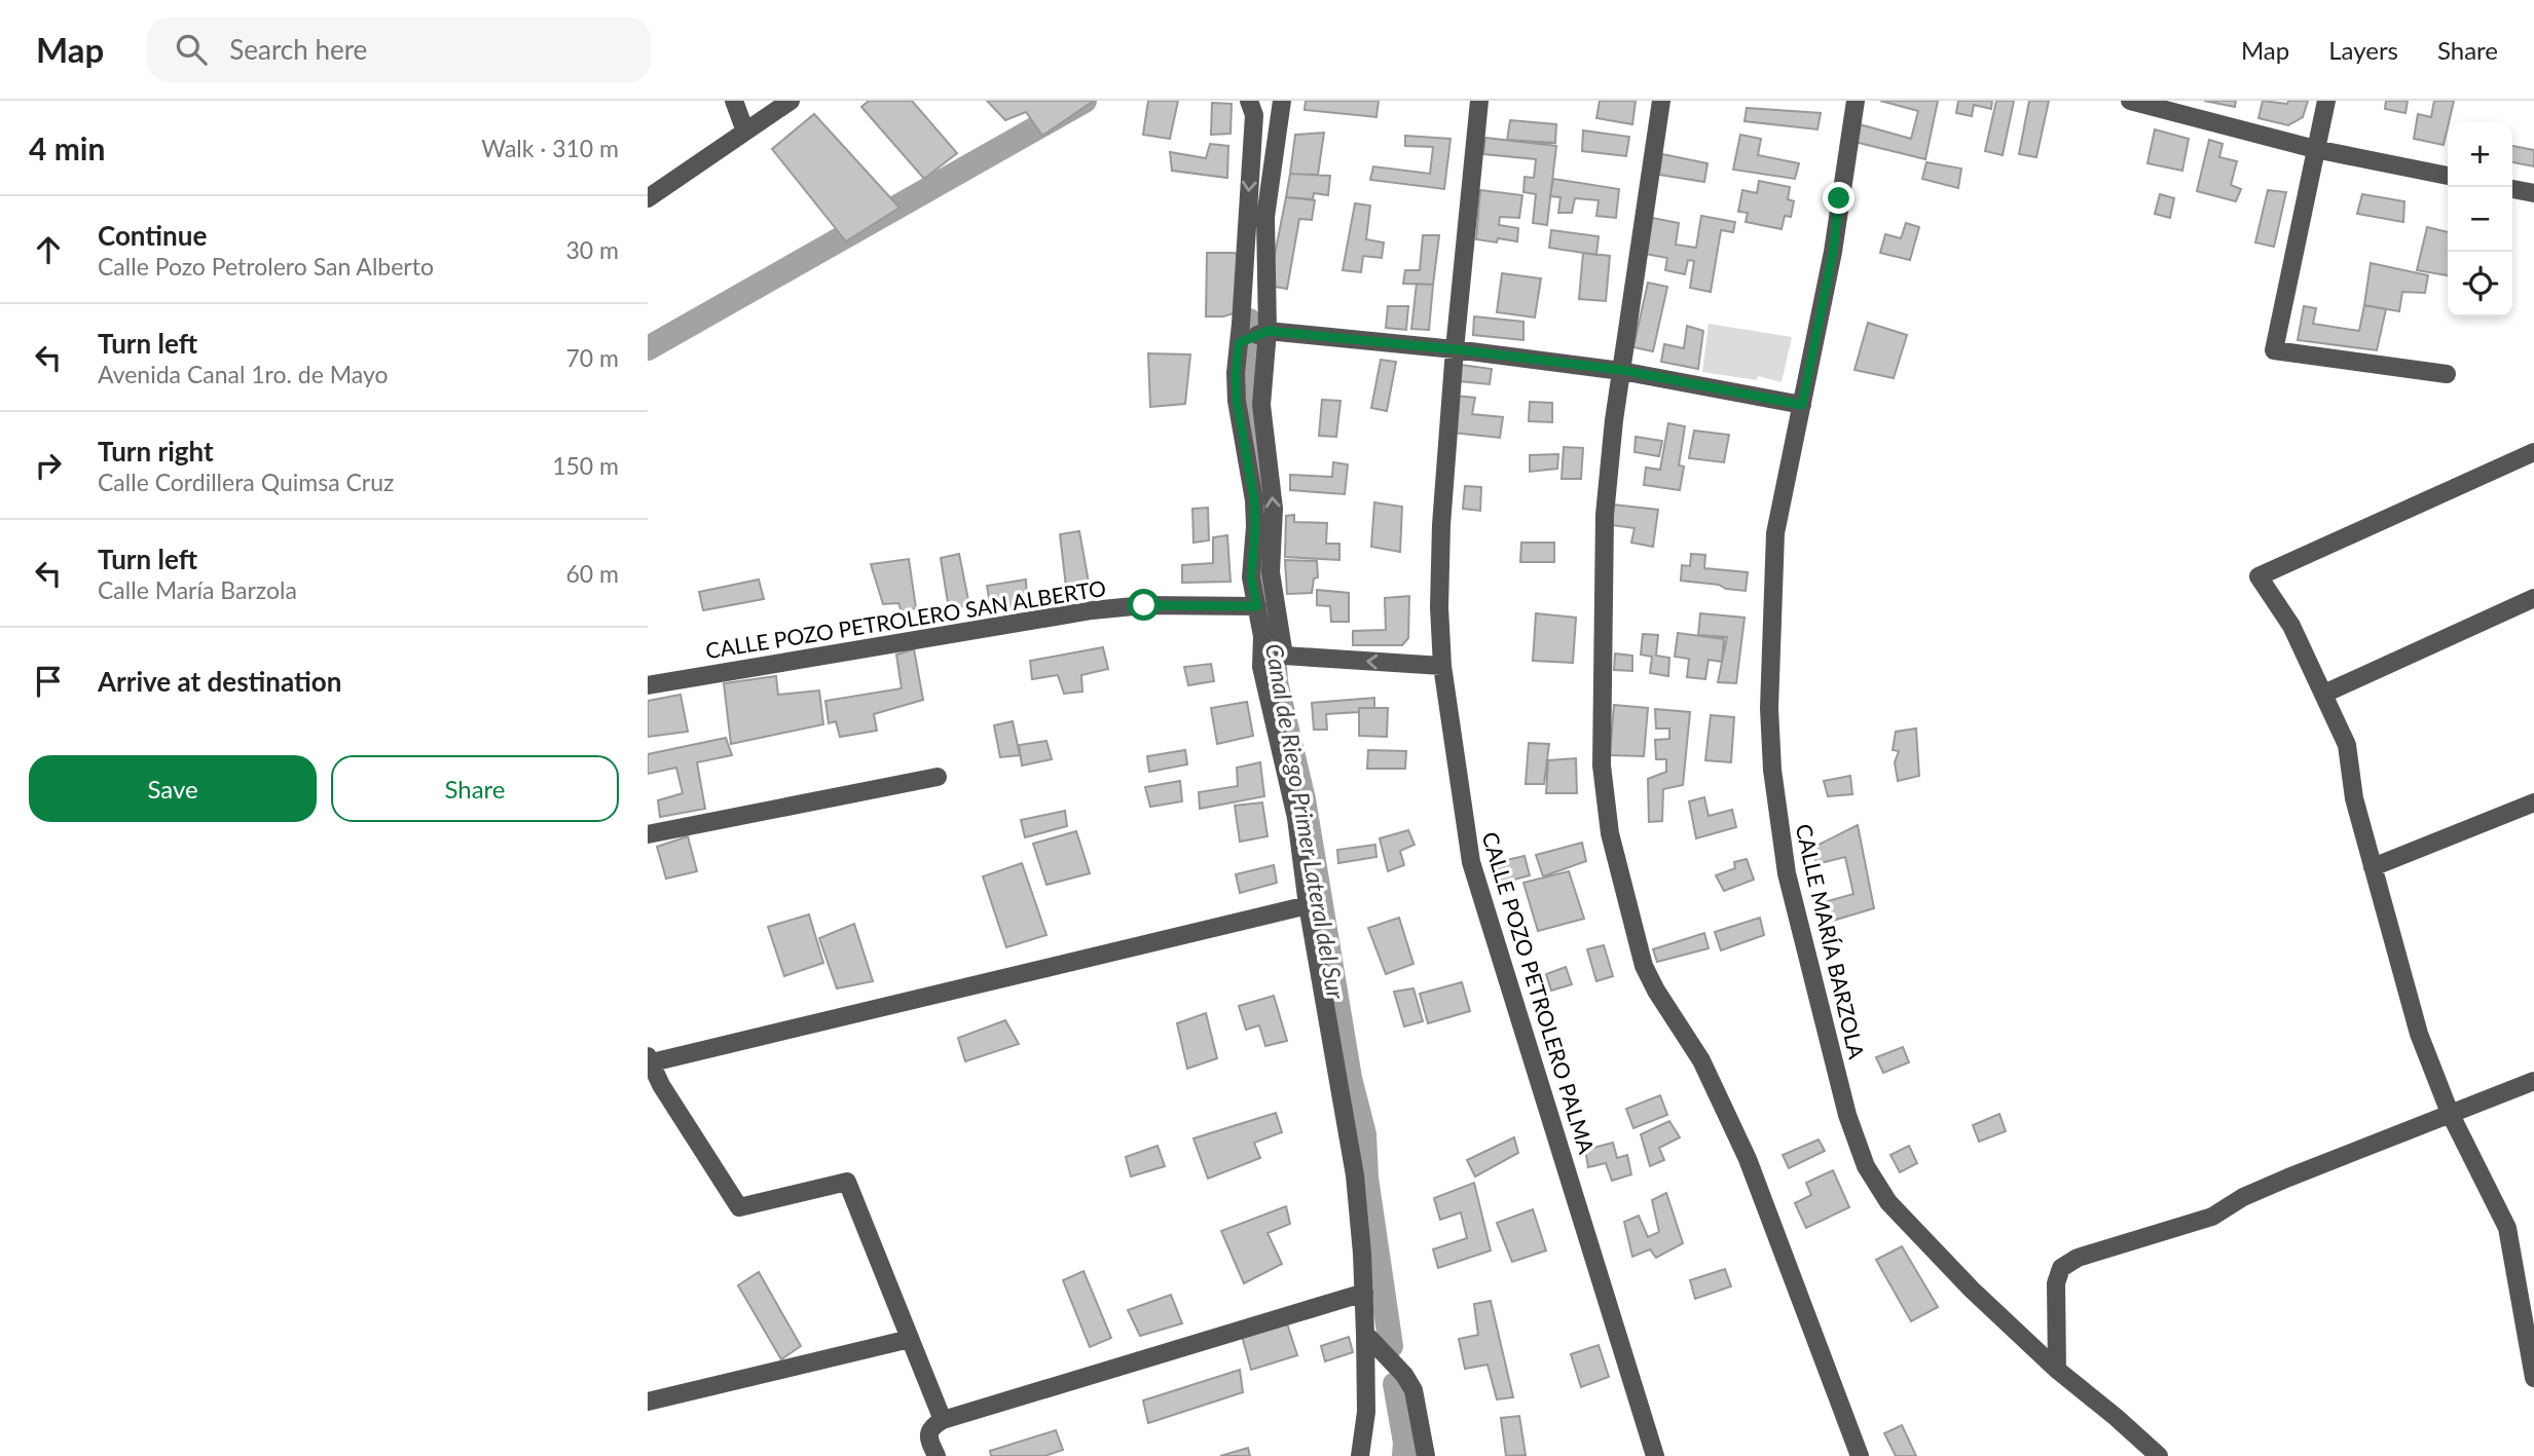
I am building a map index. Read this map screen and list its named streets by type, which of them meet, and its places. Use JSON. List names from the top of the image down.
{
  "streets": {
    "street": ["CALLE POZO PETROLERO SAN ALBERTO", "CALLE MARÍA BARZOLA", "CALLE POZO PETROLERO PALMA"]
  },
  "water": ["Canal de Riego Primer Lateral del Sur"],
  "page": {
    "header": "Map",
    "search": "Search here",
    "nav": ["Map", "Layers", "Share"],
    "heading": ["4 min", "Walk · 310 m"],
    "map_buttons": ["+", "−"],
    "list": [
      ["Continue", "Calle Pozo Petrolero San Alberto", "30 m"],
      ["Turn left", "Avenida Canal 1ro. de Mayo", "70 m"],
      ["Turn right", "Calle Cordillera Quimsa Cruz", "150 m"],
      ["Turn left", "Calle María Barzola", "60 m"],
      "Arrive at destination"
    ],
    "buttons": ["Save", "Share"]
  }
}
